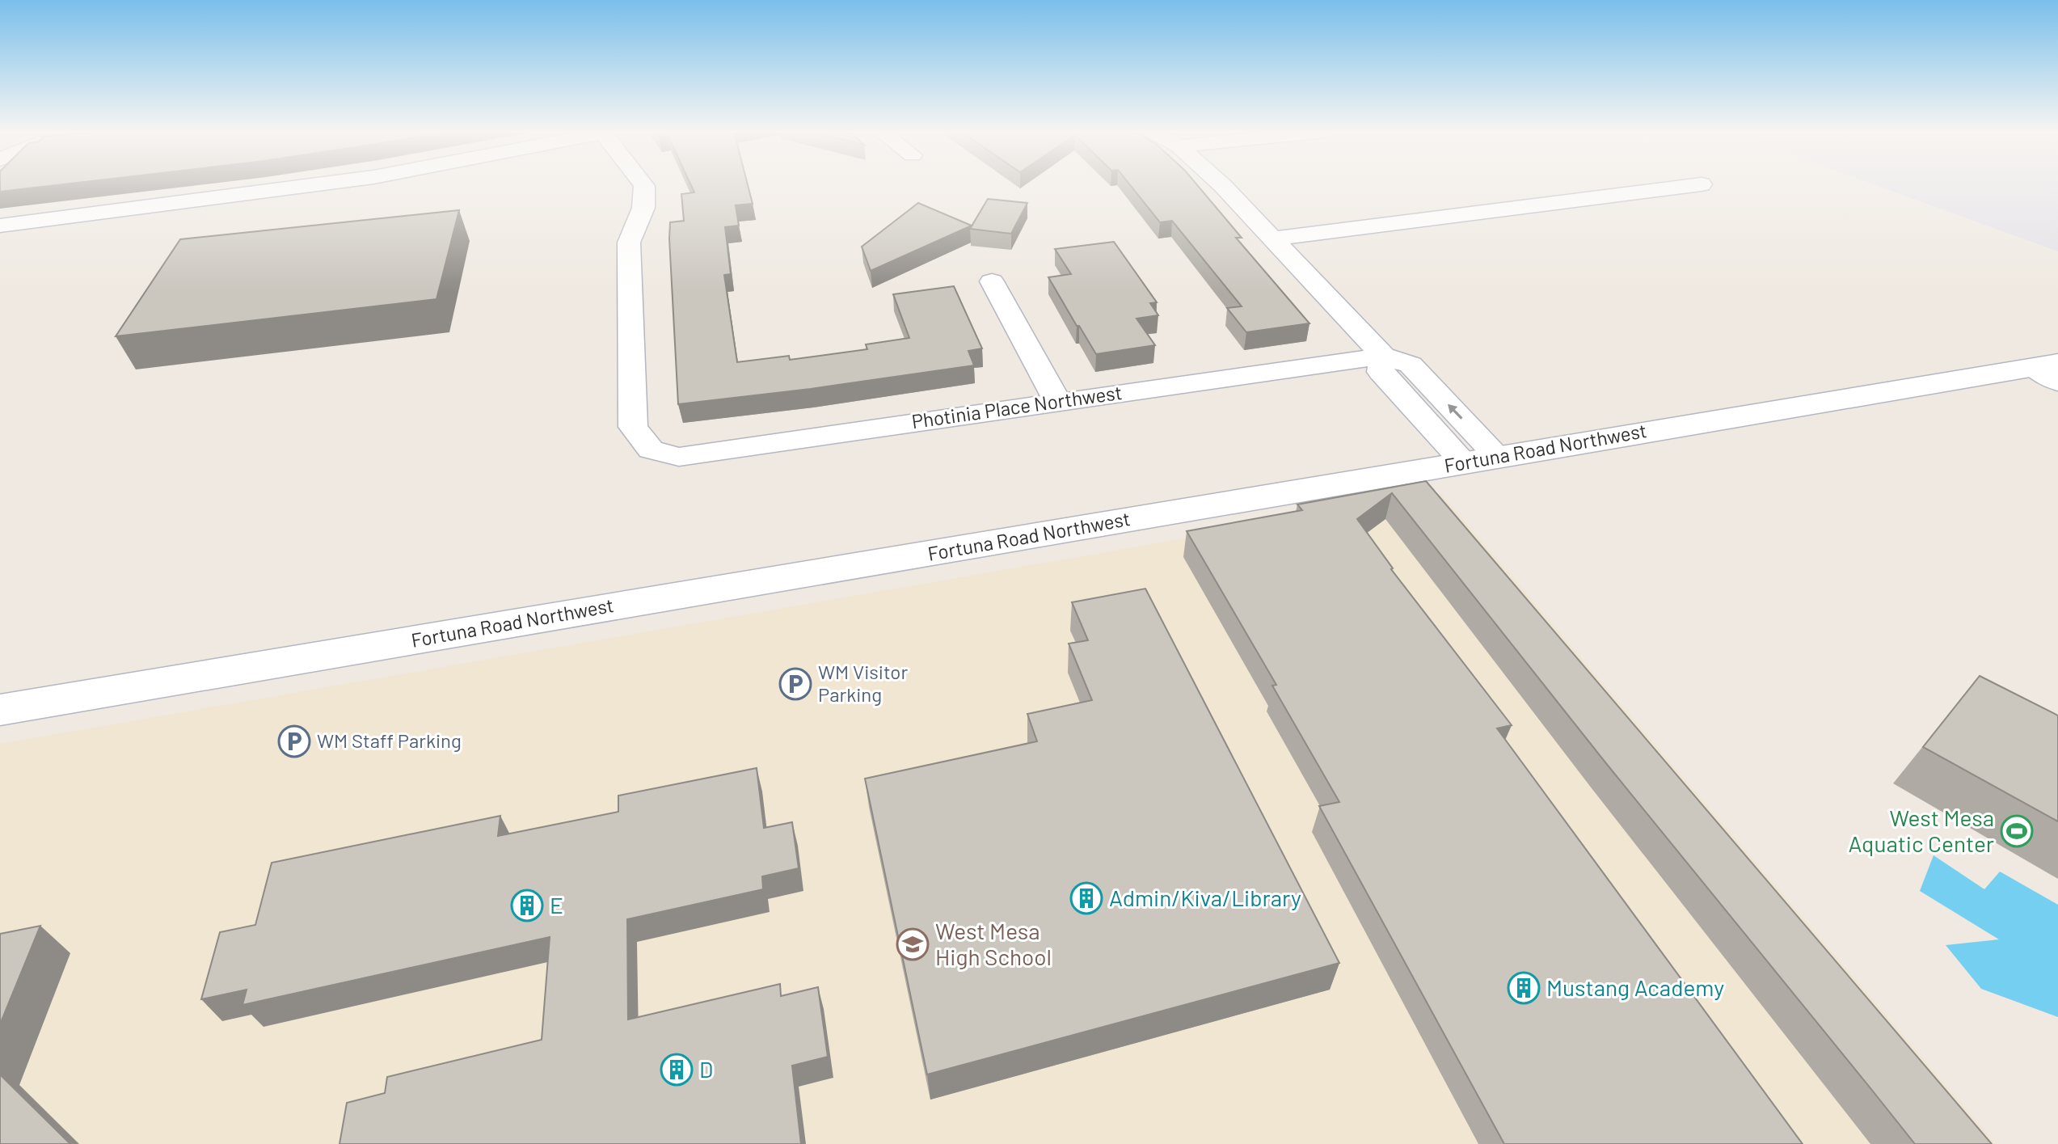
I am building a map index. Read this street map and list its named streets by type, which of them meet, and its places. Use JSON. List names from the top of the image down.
{
  "streets": {
    "street": ["Photinia Place Northwest", "Fortuna Road Northwest"]
  },
  "places": {
    "parking": ["WM Visitor Parking", "WM Staff Parking"],
    "sports": ["West Mesa Aquatic Center"],
    "building": [
      "Admin/Kiva/Library",
      "E",
      "Mustang Academy",
      "D"
    ],
    "school or university": ["West Mesa High School"]
  }
}
